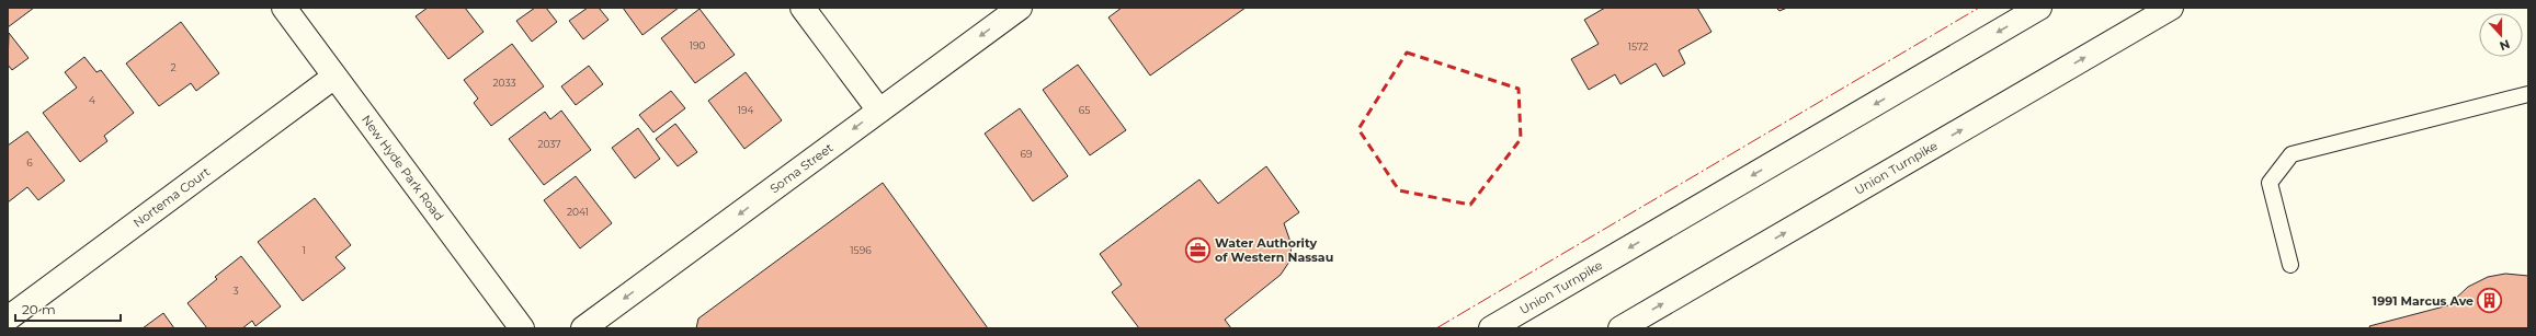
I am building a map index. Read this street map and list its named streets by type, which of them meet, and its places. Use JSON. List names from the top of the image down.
{
  "streets": {
    "main road": [
      "Soma Street",
      "New Hyde Park Road",
      "Union Turnpike",
      "Nortema Court"
    ]
  },
  "crossings": [
    ["New Hyde Park Road", "Nortema Court"]
  ],
  "one_way": ["Soma Street"],
  "places": {
    "office": ["Water Authority of Western Nassau"],
    "building": ["1991 Marcus Ave"]
  },
  "house_numbers": [
    "190",
    "1572",
    "2",
    "2033",
    "4",
    "194",
    "65",
    "2037",
    "69",
    "6",
    "2041",
    "1",
    "1596",
    "3"
  ],
  "scale_bar": "20 m",
  "north": "bottom"
}
